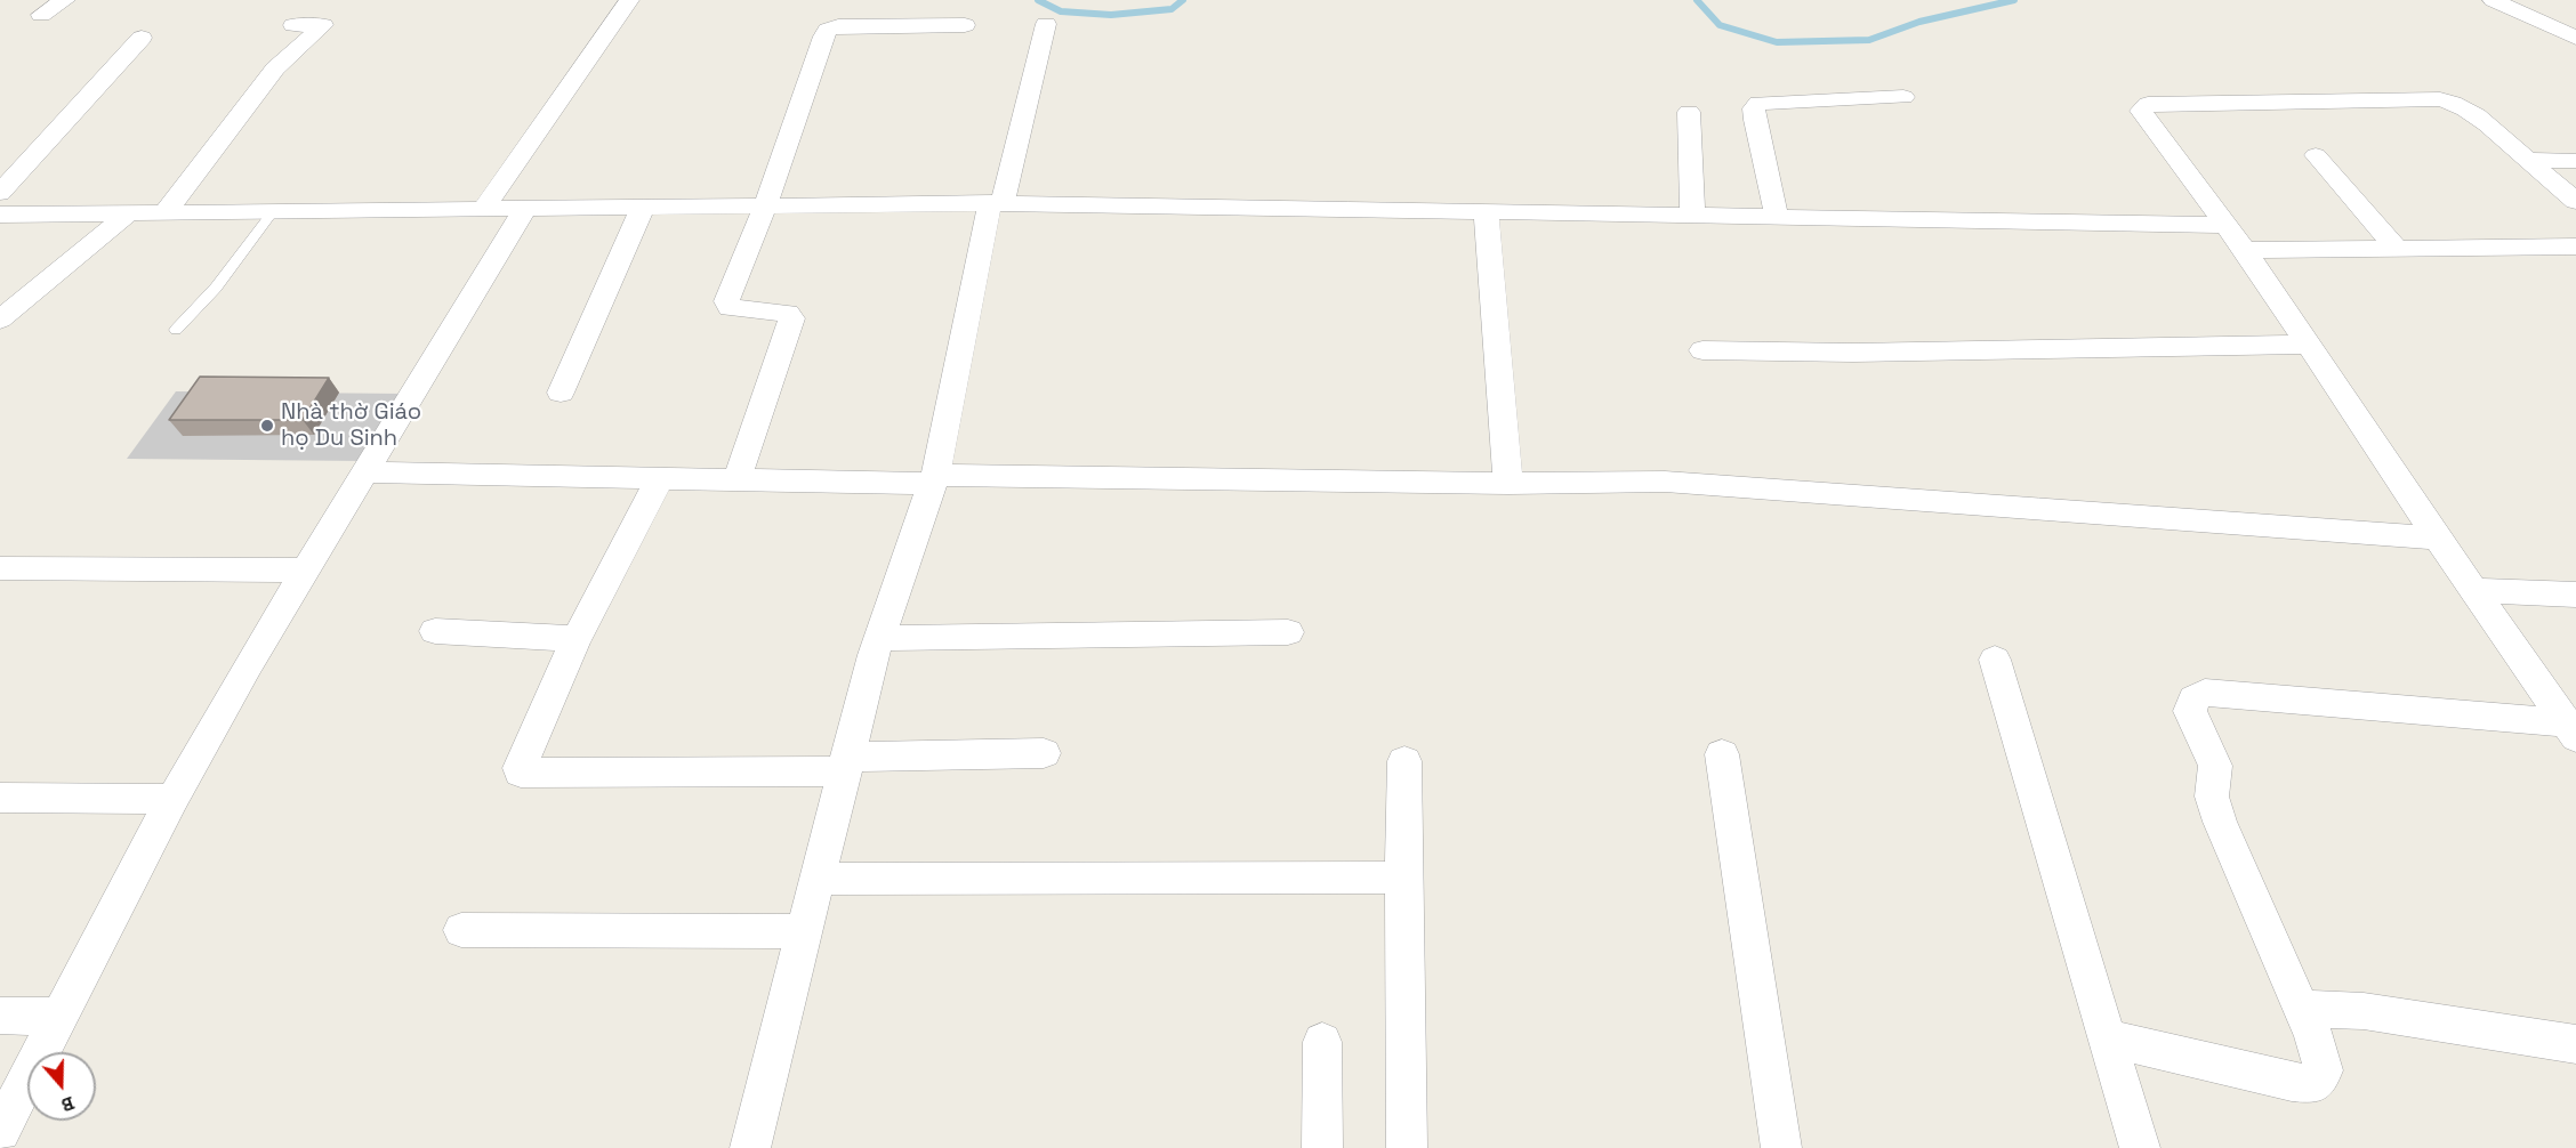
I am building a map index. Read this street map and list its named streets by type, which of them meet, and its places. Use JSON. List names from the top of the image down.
{
  "places": ["Nhà thờ Giáo họ Du Sinh"],
  "north": "bottom"
}
